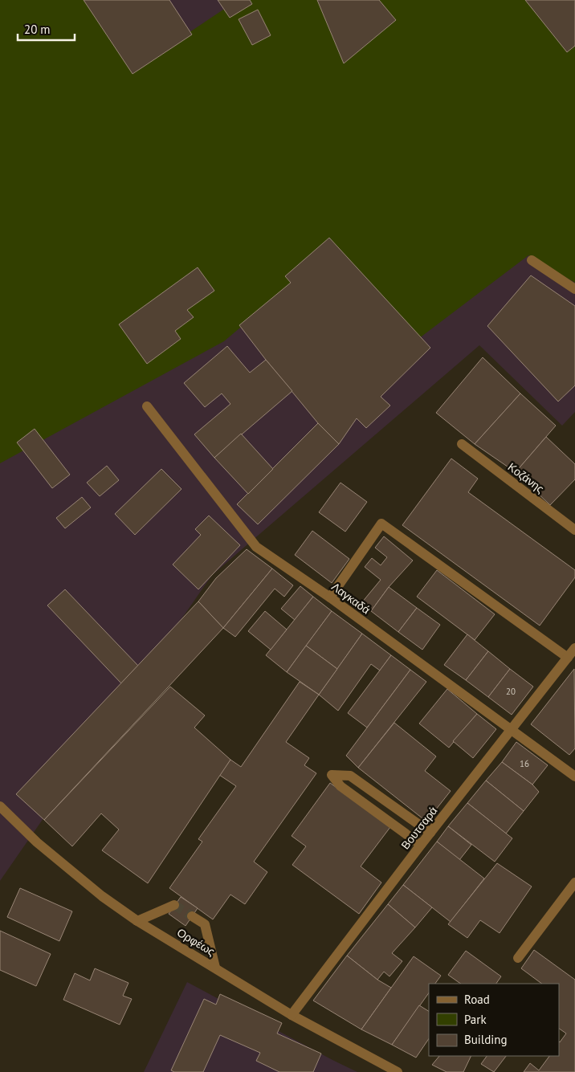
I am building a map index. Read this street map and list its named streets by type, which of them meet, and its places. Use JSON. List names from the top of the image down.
{
  "streets": {
    "street": [
      "Κοζάνης",
      "Λαγκαδά",
      "Βουτσαρά",
      "Ορφέως"
    ]
  },
  "crossings": [
    ["Λαγκαδά", "Βουτσαρά"],
    ["Βουτσαρά", "Ορφέως"]
  ],
  "house_numbers": ["20", "16"],
  "legend": ["Road", "Park", "Building"],
  "scale_bar": "20 m"
}
